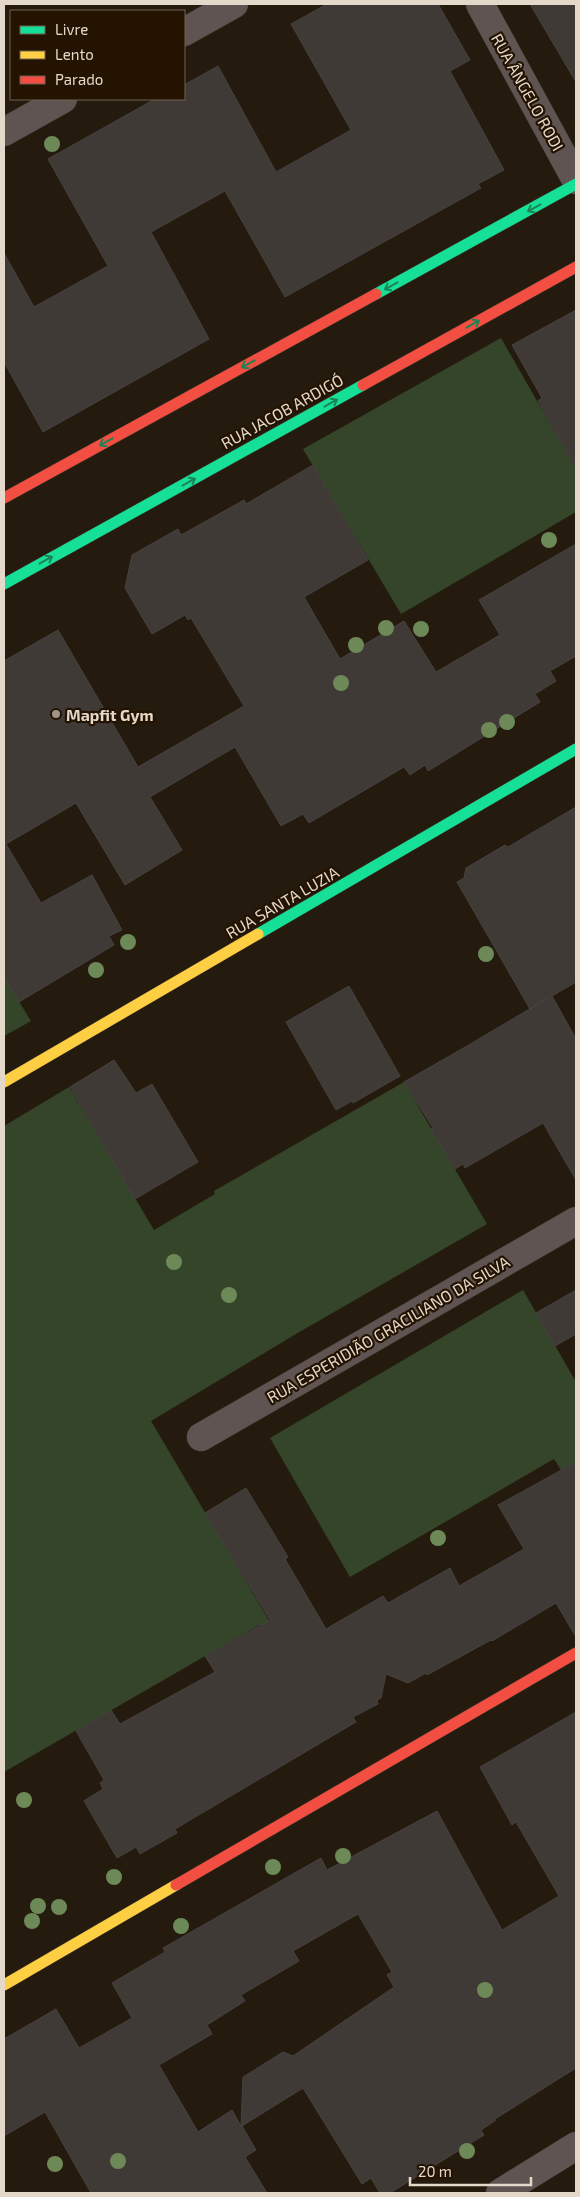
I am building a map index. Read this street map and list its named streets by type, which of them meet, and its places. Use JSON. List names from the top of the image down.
{
  "streets": {
    "street": [
      "RUA ÂNGELO RODI",
      "RUA JACOB ARDIGÓ",
      "RUA SANTA LUZIA",
      "RUA ESPERIDIÃO GRACILIANO DA SILVA"
    ]
  },
  "places": ["Mapfit Gym"],
  "legend": ["Livre", "Lento", "Parado"],
  "scale_bar": "20 m"
}
